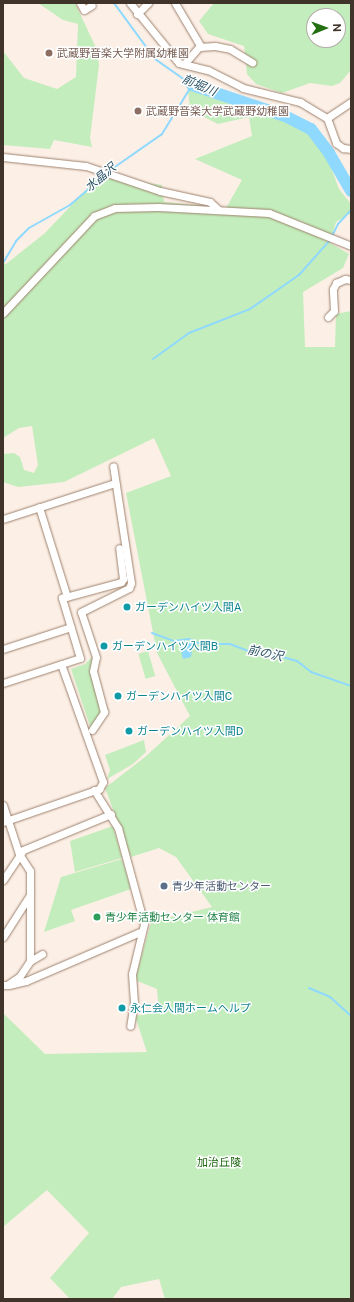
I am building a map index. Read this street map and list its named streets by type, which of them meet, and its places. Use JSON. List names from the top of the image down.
{
  "water": ["前堀川", "水晶沢", "前の沢"],
  "parks": ["加治丘陵"],
  "places": [
    "武蔵野音楽大学附属幼稚園",
    "武蔵野音楽大学武蔵野幼稚園",
    "ガーデンハイツ入間A",
    "ガーデンハイツ入間B",
    "ガーデンハイツ入間C",
    "ガーデンハイツ入間D",
    "青少年活動センター",
    "青少年活動センター 体育館",
    "永仁会入間ホームヘルプ"
  ],
  "north": "right"
}
